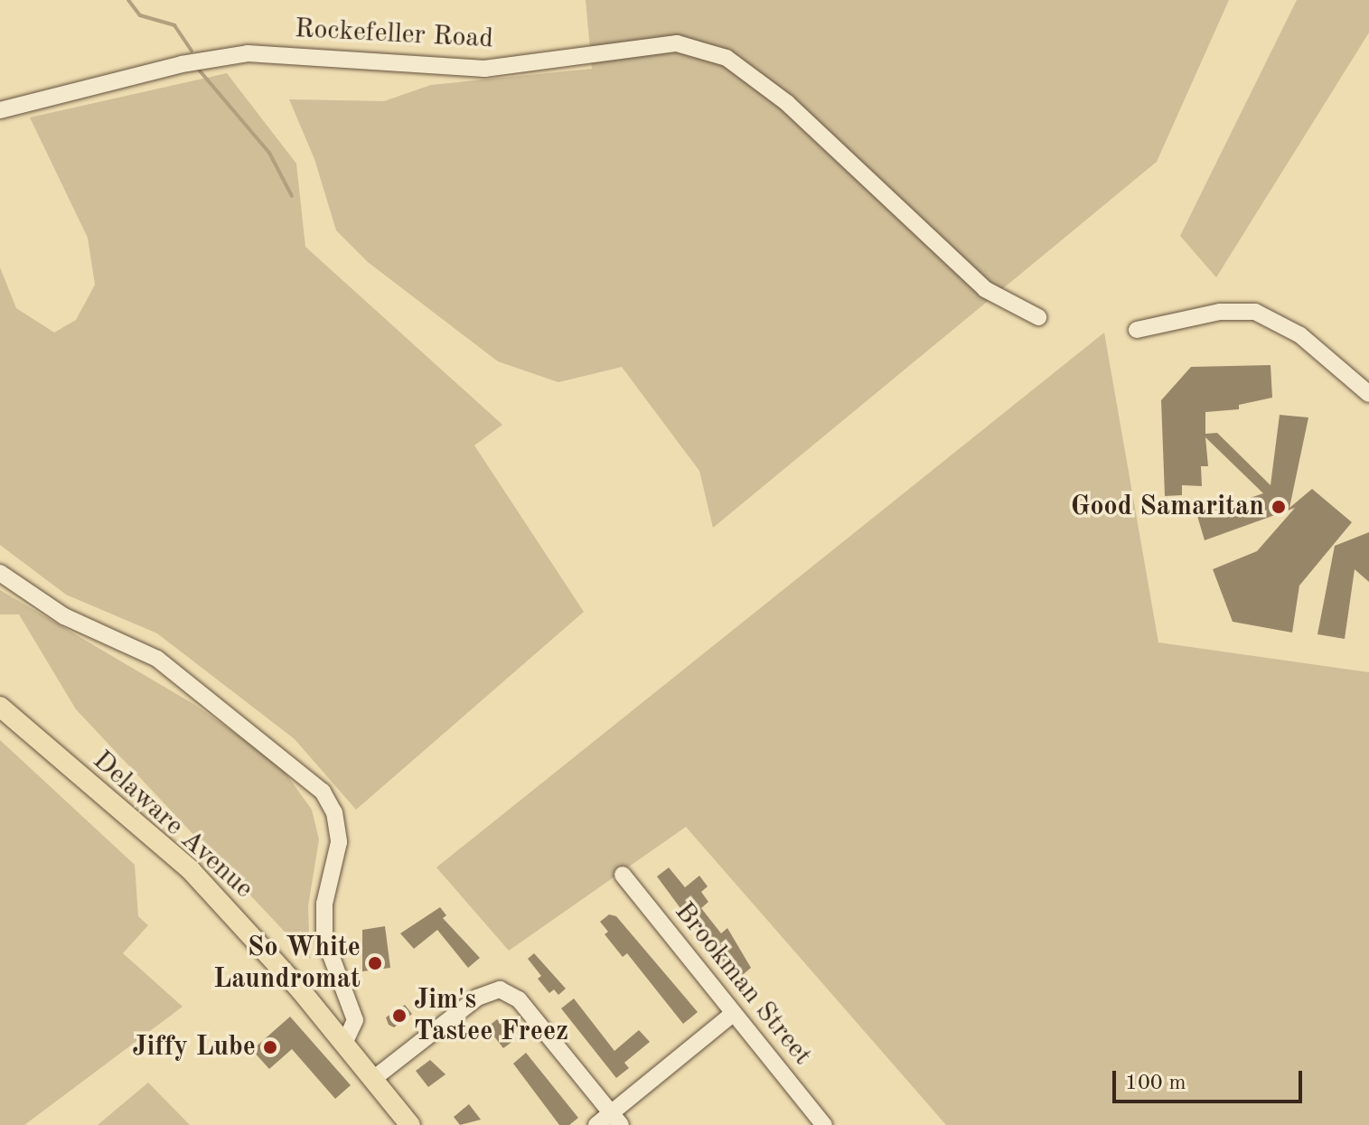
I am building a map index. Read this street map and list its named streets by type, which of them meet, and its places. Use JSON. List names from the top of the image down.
{
  "streets": {
    "main road": ["Delaware Avenue"],
    "street": ["Rockefeller Road", "Brookman Street"]
  },
  "places": [
    "Good Samaritan",
    "So White Laundromat",
    "Jim's Tastee Freez",
    "Jiffy Lube"
  ],
  "scale_bar": "100 m"
}
